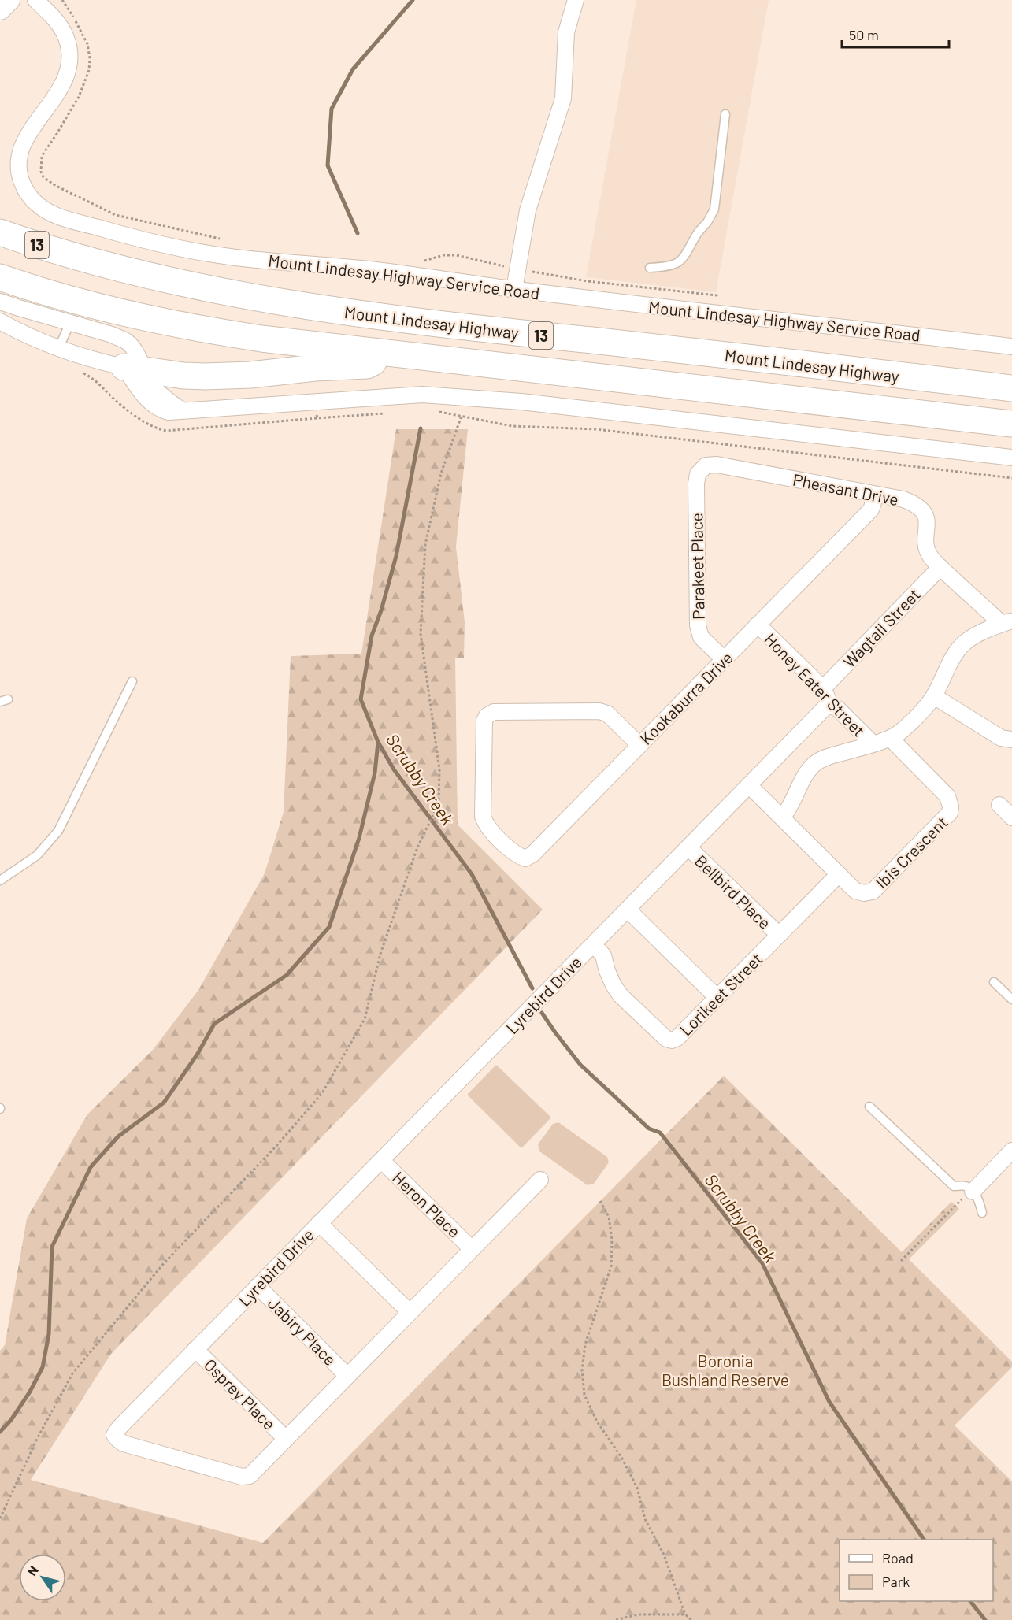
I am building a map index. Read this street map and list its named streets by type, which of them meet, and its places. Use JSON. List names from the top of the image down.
{
  "streets": {
    "highway": ["13", "Mount Lindesay Highway"],
    "street": [
      "Mount Lindesay Highway Service Road",
      "Pheasant Drive",
      "Parakeet Place",
      "Wagtail Street",
      "Honey Eater Street",
      "Kookaburra Drive",
      "Ibis Crescent",
      "Bellbird Place",
      "Lorikeet Street",
      "Lyrebird Drive",
      "Heron Place",
      "Jabiry Place",
      "Osprey Place"
    ]
  },
  "crossings": [
    ["Pheasant Drive", "Parakeet Place"],
    ["Pheasant Drive", "Wagtail Street"],
    ["Pheasant Drive", "Kookaburra Drive"],
    ["Parakeet Place", "Kookaburra Drive"],
    ["Wagtail Street", "Honey Eater Street"],
    ["Honey Eater Street", "Kookaburra Drive"],
    ["Honey Eater Street", "Ibis Crescent"],
    ["Honey Eater Street", "Lorikeet Street"],
    ["Honey Eater Street", "Lyrebird Drive"],
    ["Ibis Crescent", "Lorikeet Street"],
    ["Bellbird Place", "Lorikeet Street"],
    ["Bellbird Place", "Lyrebird Drive"],
    ["Lorikeet Street", "Lyrebird Drive"],
    ["Lyrebird Drive", "Heron Place"],
    ["Lyrebird Drive", "Jabiry Place"],
    ["Lyrebird Drive", "Osprey Place"]
  ],
  "water": ["Scrubby Creek"],
  "parks": ["Boronia Bushland Reserve"],
  "legend": ["Road", "Park"],
  "scale_bar": "50 m",
  "north": "top left"
}
